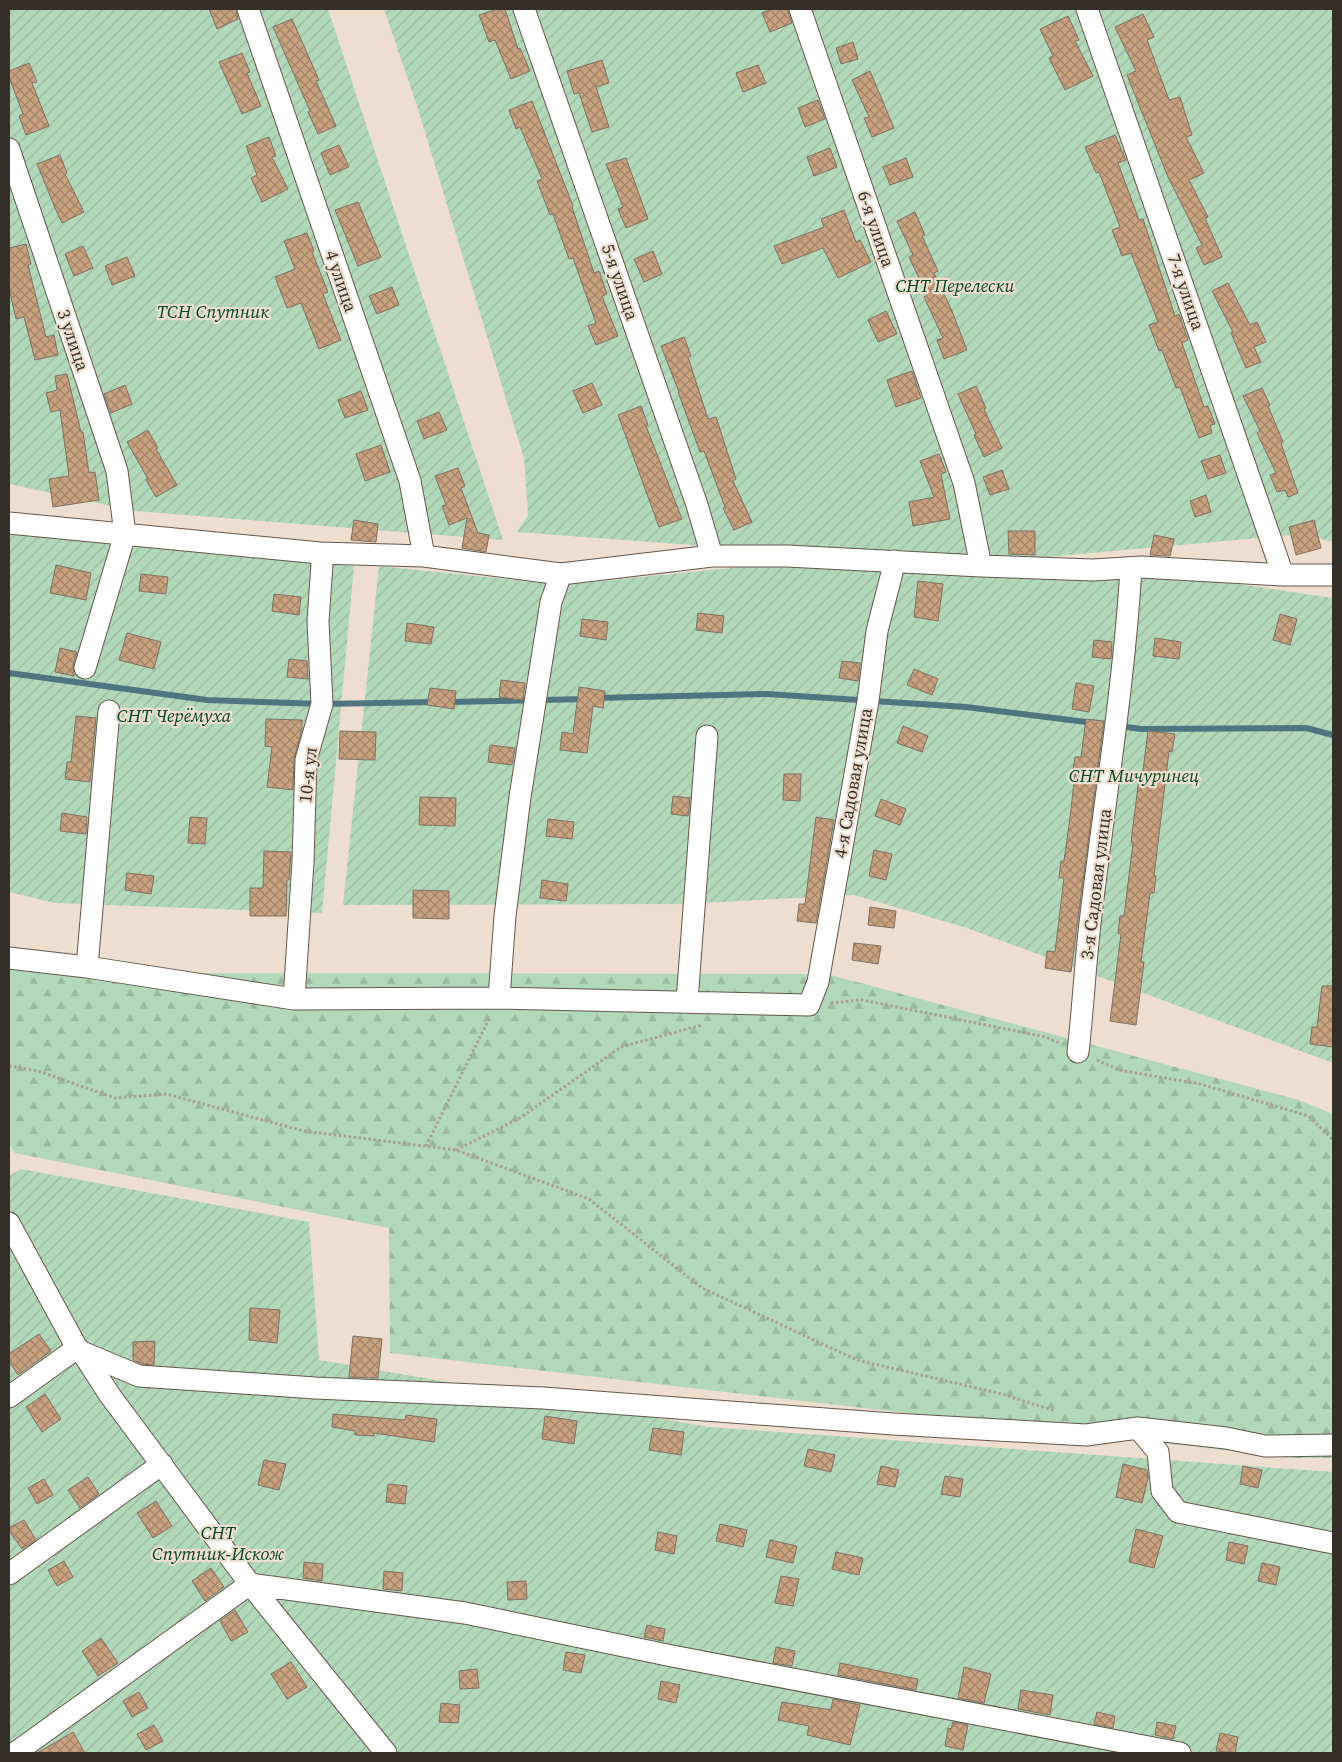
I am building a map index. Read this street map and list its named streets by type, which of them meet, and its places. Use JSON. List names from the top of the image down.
{
  "streets": {
    "street": [
      "6-я улица",
      "4 улица",
      "5-я улица",
      "7-я улица",
      "3 улица",
      "10-я ул",
      "4-я Садовая улица",
      "3-я Садовая улица"
    ]
  },
  "parks": [
    "СНТ Перелески",
    "ТСН Спутник",
    "СНТ Черёмуха",
    "СНТ Мичуринец",
    "СНТ Спутник-Искож"
  ]
}
